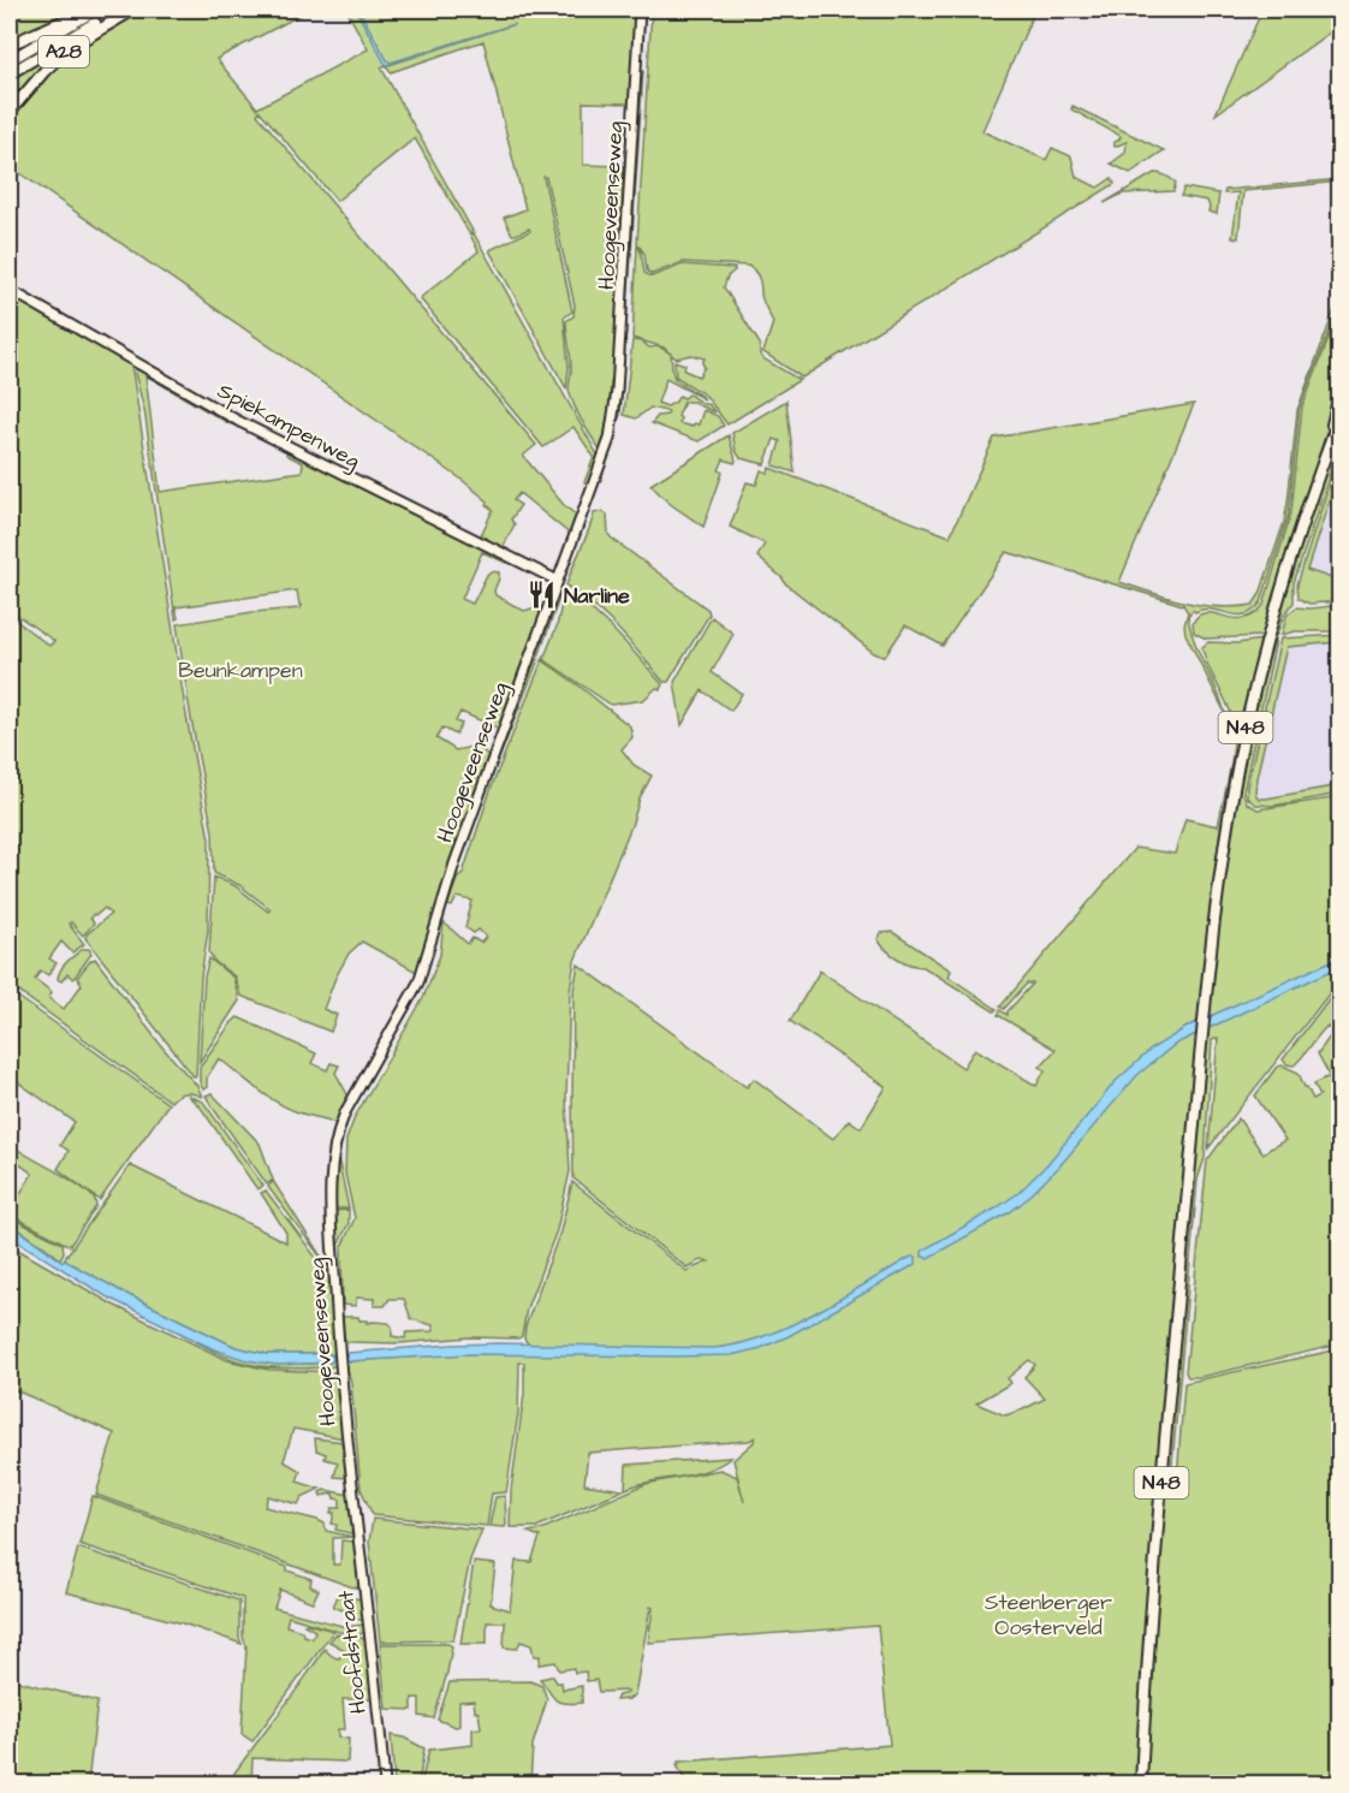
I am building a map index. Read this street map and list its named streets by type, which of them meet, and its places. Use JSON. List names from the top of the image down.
{
  "streets": {
    "highway": ["A28", "N48"],
    "main road": ["Hoogeveenseweg", "Spiekampenweg", "Hoofdstraat"]
  },
  "crossings": [
    ["Hoogeveenseweg", "Spiekampenweg"],
    ["Hoogeveenseweg", "Hoofdstraat"]
  ],
  "parks": ["Beunkampen", "Steenberger Oosterveld"],
  "places": {
    "restaurant": ["Narline"]
  }
}
